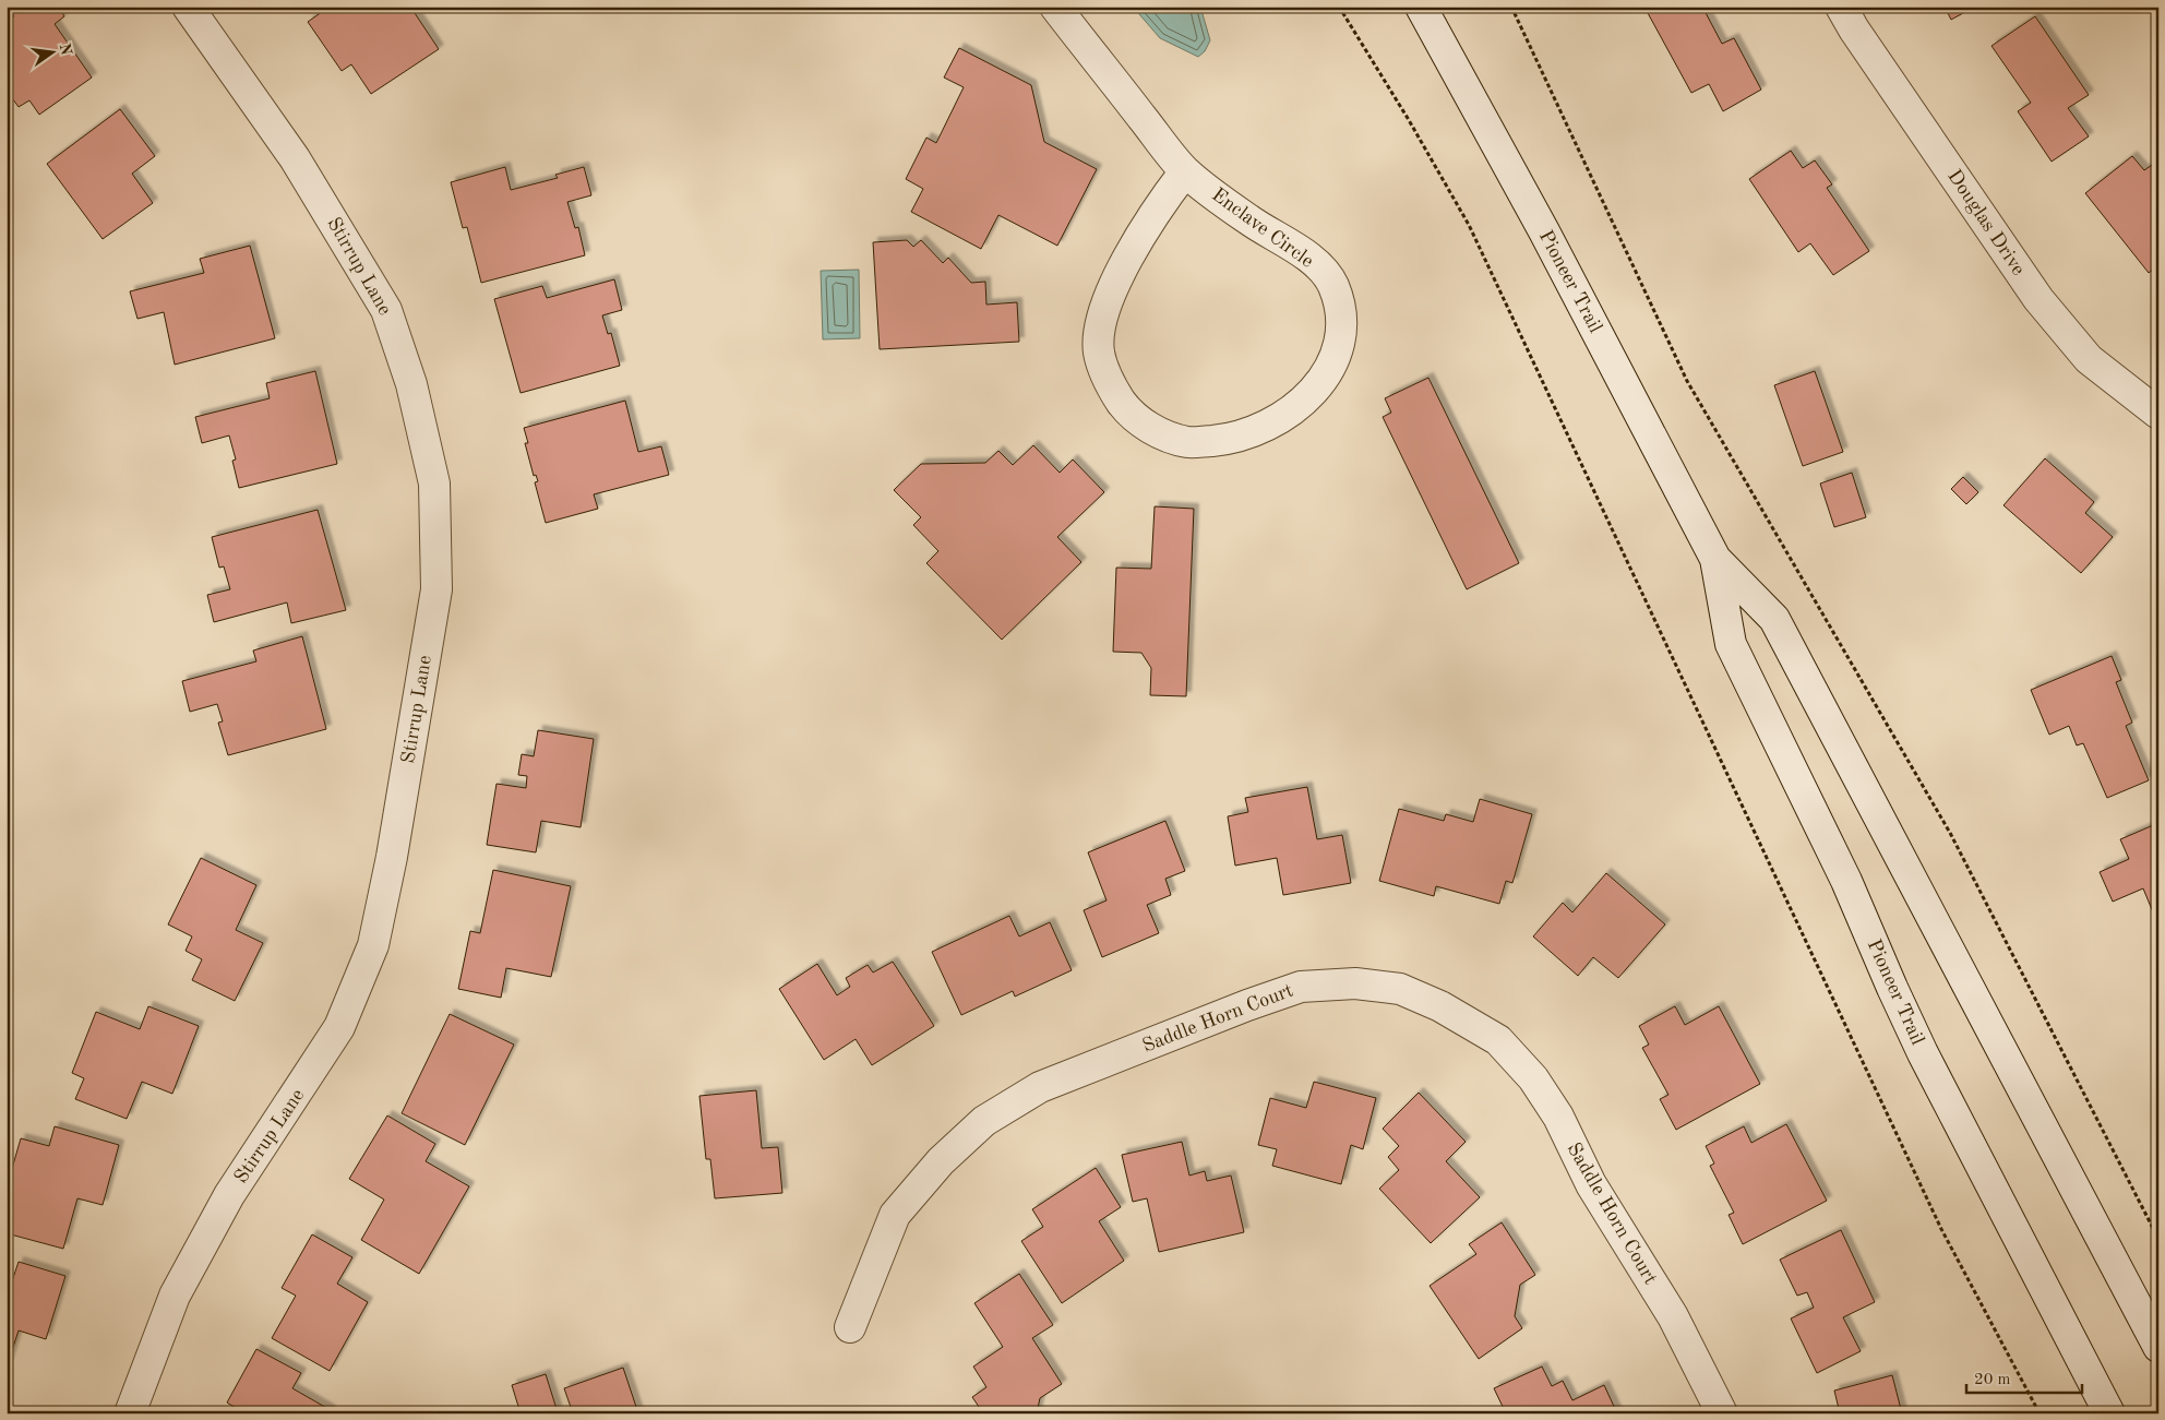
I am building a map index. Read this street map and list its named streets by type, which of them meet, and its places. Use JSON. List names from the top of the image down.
{
  "streets": {
    "street": [
      "Douglas Drive",
      "Enclave Circle",
      "Stirrup Lane",
      "Pioneer Trail",
      "Saddle Horn Court"
    ]
  },
  "scale_bar": "20 m",
  "north": "right"
}
